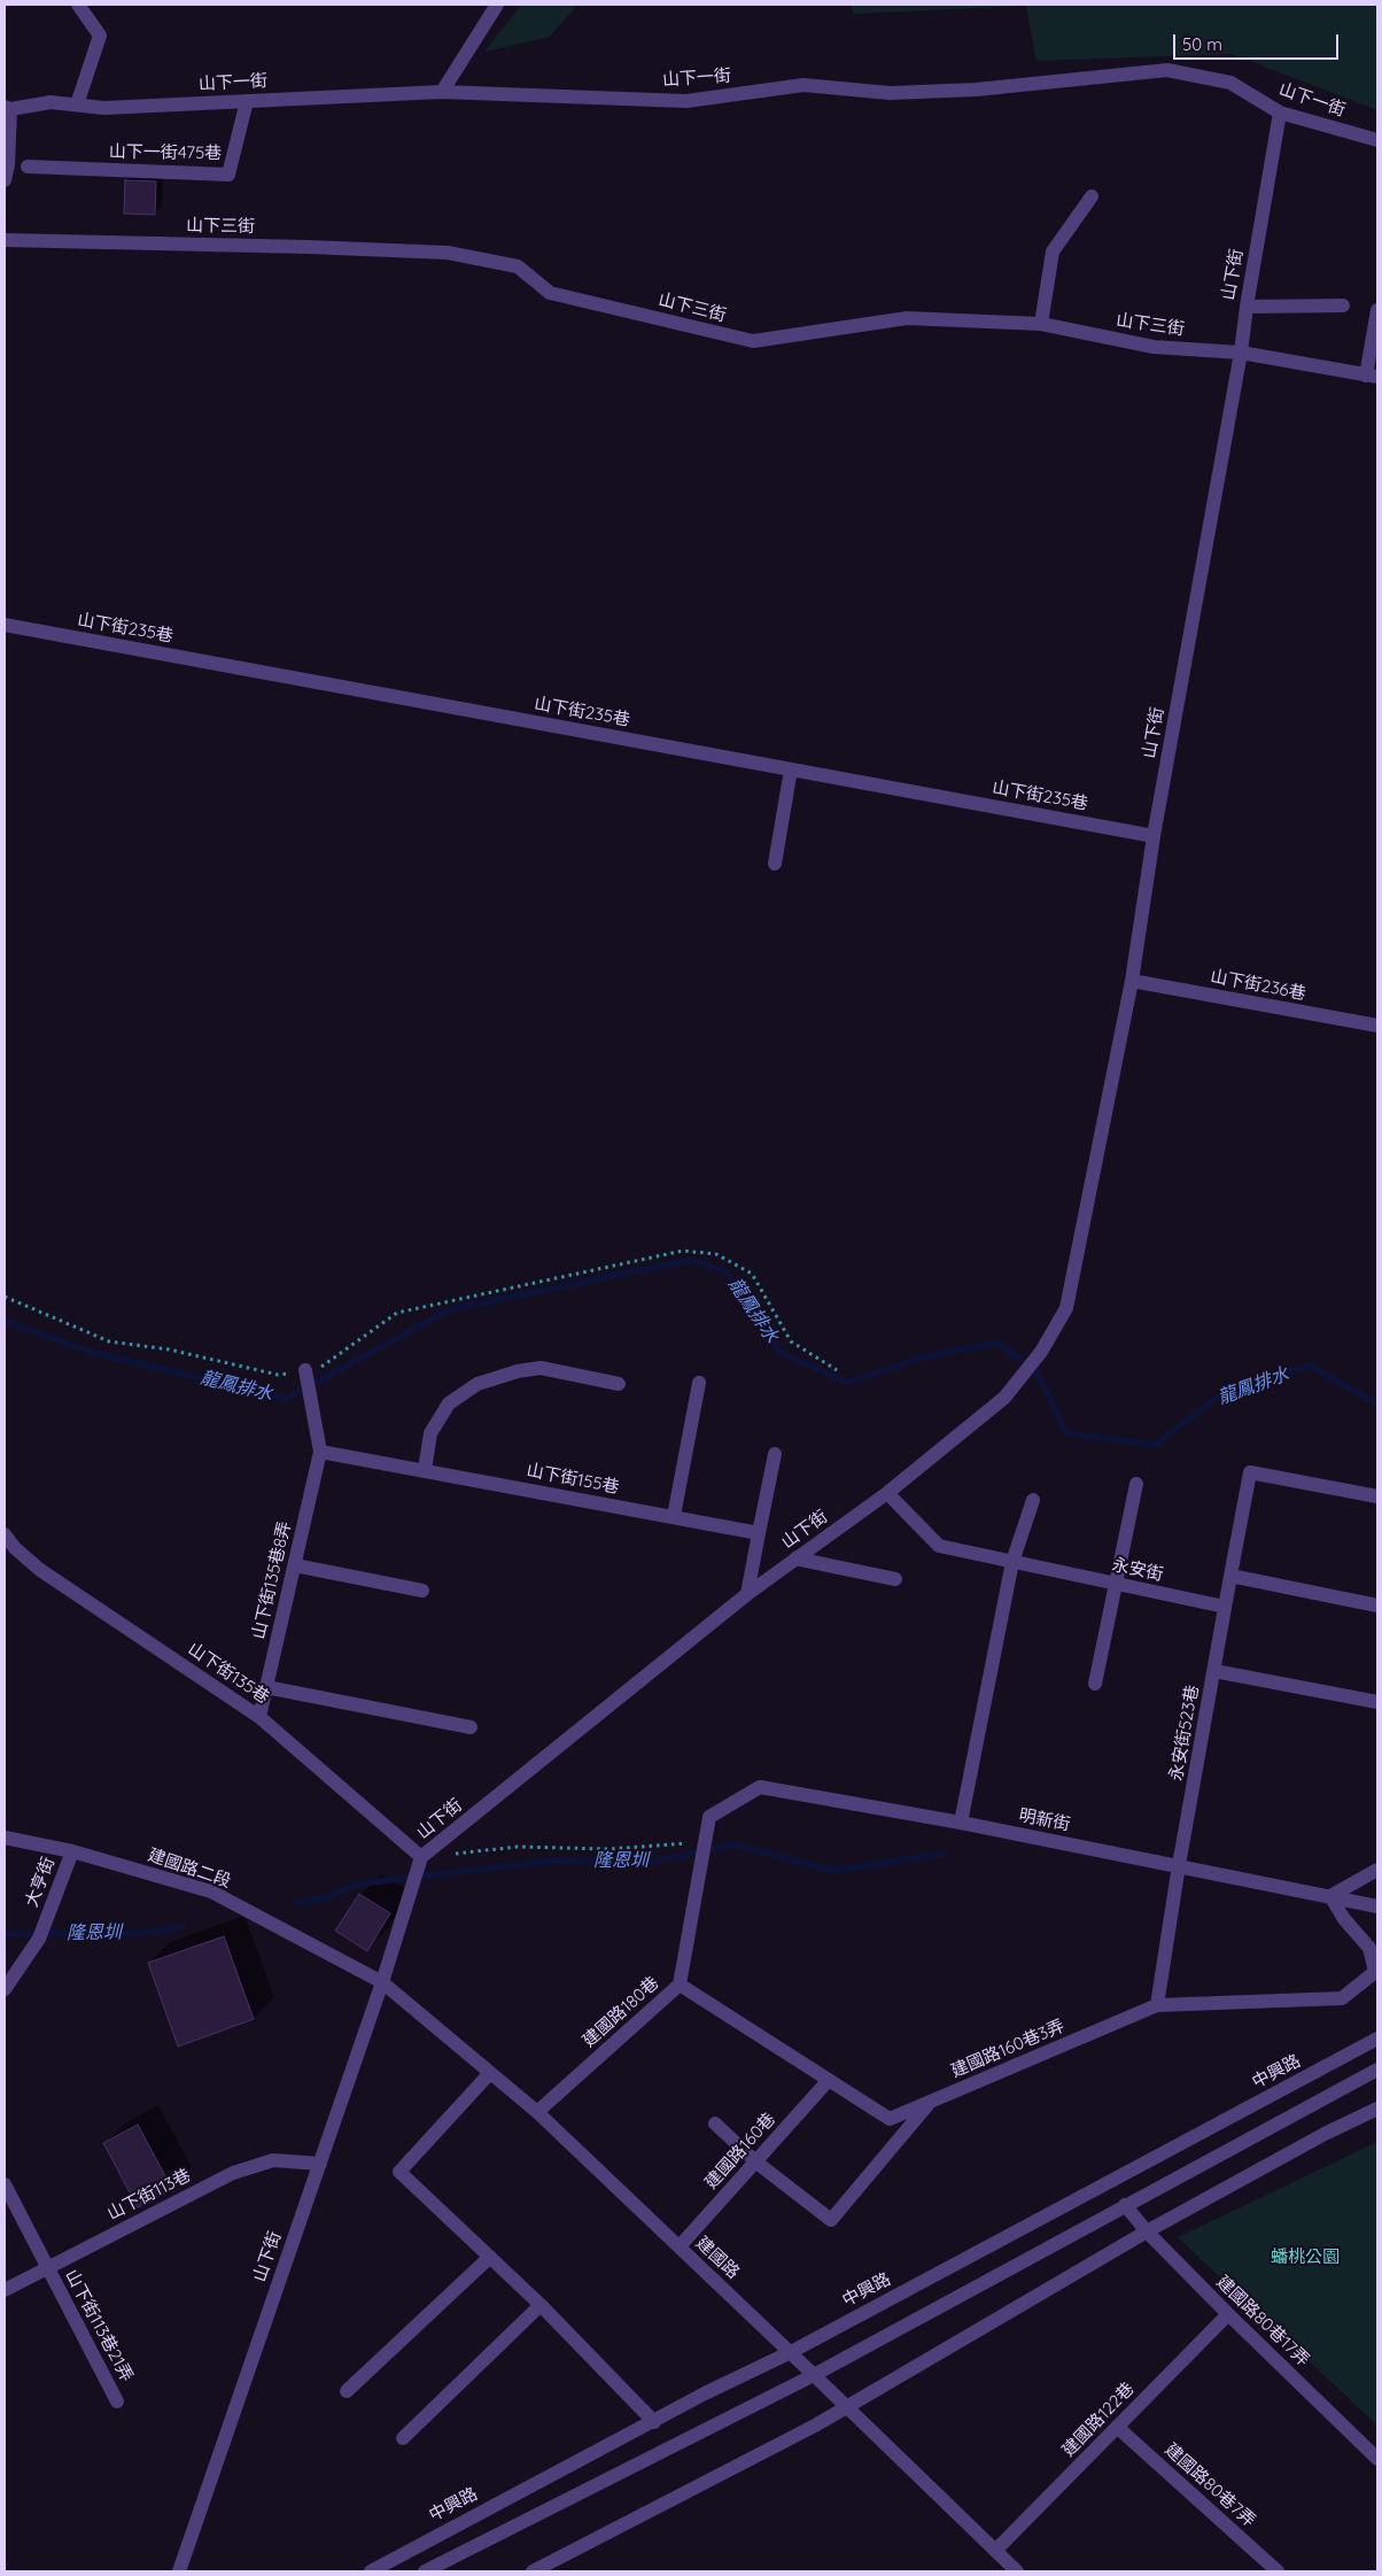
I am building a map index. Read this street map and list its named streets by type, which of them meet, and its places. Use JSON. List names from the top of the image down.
{
  "streets": {
    "street": [
      "山下一街",
      "山下一街475巷",
      "山下三街",
      "山下街",
      "山下街235巷",
      "山下街236巷",
      "山下街155巷",
      "永安街",
      "山下街135巷8弄",
      "山下街135巷",
      "永安街523巷",
      "明新街",
      "建國路二段",
      "大亨街",
      "建國路180巷",
      "建國路160巷3弄",
      "中興路",
      "建國路160巷",
      "山下街113巷",
      "建國路",
      "建國路80巷17弄",
      "山下街113巷21弄",
      "建國路122巷",
      "建國路80巷7弄"
    ]
  },
  "crossings": [
    ["山下一街", "山下一街475巷"],
    ["山下一街", "山下街"],
    ["山下三街", "山下街"],
    ["山下街", "山下街235巷"],
    ["山下街", "山下街236巷"],
    ["山下街", "永安街"],
    ["山下街", "山下街135巷"],
    ["山下街", "建國路二段"],
    ["山下街", "山下街113巷"],
    ["山下街", "建國路"],
    ["山下街155巷", "山下街135巷8弄"],
    ["永安街", "永安街523巷"],
    ["山下街135巷8弄", "山下街135巷"],
    ["永安街523巷", "明新街"],
    ["永安街523巷", "建國路160巷3弄"],
    ["明新街", "建國路180巷"],
    ["建國路二段", "大亨街"],
    ["建國路二段", "建國路"],
    ["建國路180巷", "建國路160巷3弄"],
    ["建國路180巷", "建國路"],
    ["建國路160巷3弄", "建國路160巷"],
    ["中興路", "建國路"],
    ["建國路160巷", "建國路"],
    ["山下街113巷", "山下街113巷21弄"],
    ["建國路", "建國路122巷"],
    ["建國路80巷17弄", "建國路122巷"],
    ["建國路122巷", "建國路80巷7弄"]
  ],
  "water": ["龍鳳排水", "隆恩圳"],
  "parks": ["蟠桃公園"],
  "scale_bar": "50 m"
}
